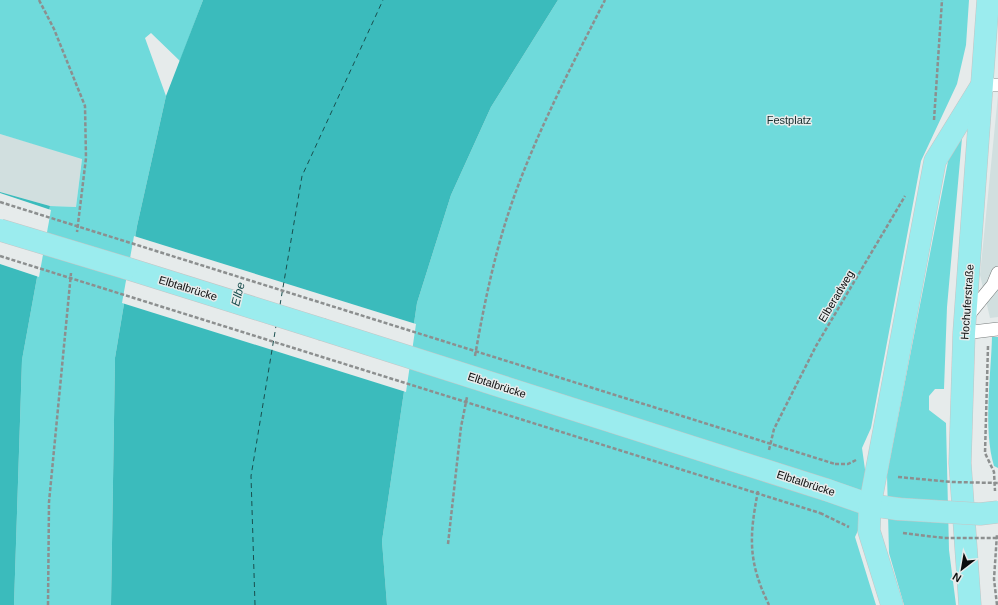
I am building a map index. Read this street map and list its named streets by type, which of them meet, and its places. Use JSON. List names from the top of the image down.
{
  "streets": {
    "main road": ["Elbtalbrücke", "Hochuferstraße"],
    "path": ["Elberadweg"]
  },
  "water": ["Elbe"],
  "parks": ["Festplatz"],
  "north": "bottom left"
}
